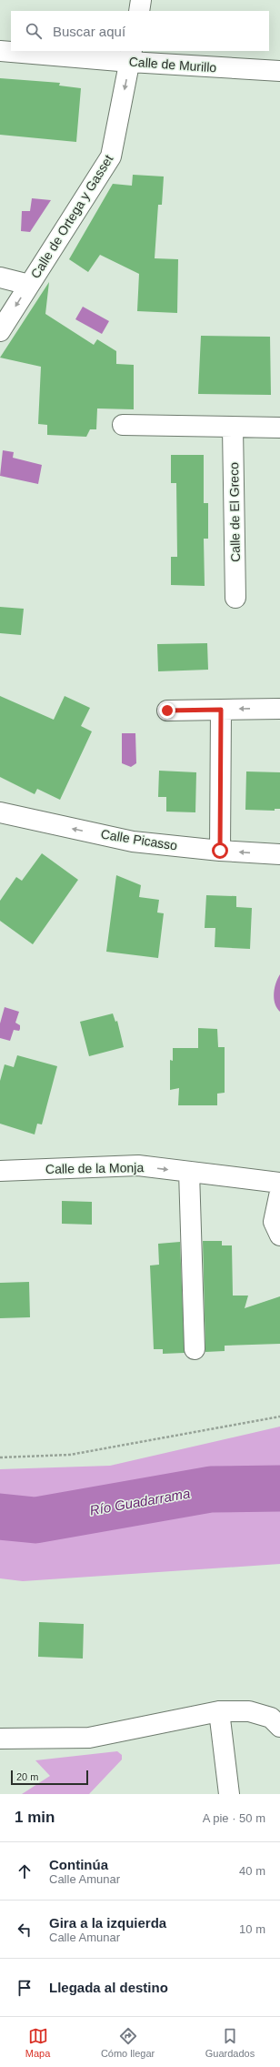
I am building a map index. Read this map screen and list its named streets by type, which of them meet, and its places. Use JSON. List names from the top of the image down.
{
  "streets": {
    "street": [
      "Calle de Murillo",
      "Calle de Ortega y Gasset",
      "Calle de El Greco",
      "Calle Picasso",
      "Calle de la Monja"
    ]
  },
  "crossings": [
    ["Calle de Murillo", "Calle de Ortega y Gasset"]
  ],
  "one_way": ["Calle de Ortega y Gasset", "Calle de la Monja"],
  "water": ["Río Guadarrama"],
  "scale_bar": "20 m",
  "page": {
    "search": "Buscar aquí",
    "scale": "20 m",
    "heading": ["1 min", "A pie · 50 m"],
    "list": [
      ["Continúa", "Calle Amunar", "40 m"],
      ["Gira a la izquierda", "Calle Amunar", "10 m"],
      "Llegada al destino"
    ],
    "nav": ["Mapa", "Cómo llegar", "Guardados"]
  }
}
